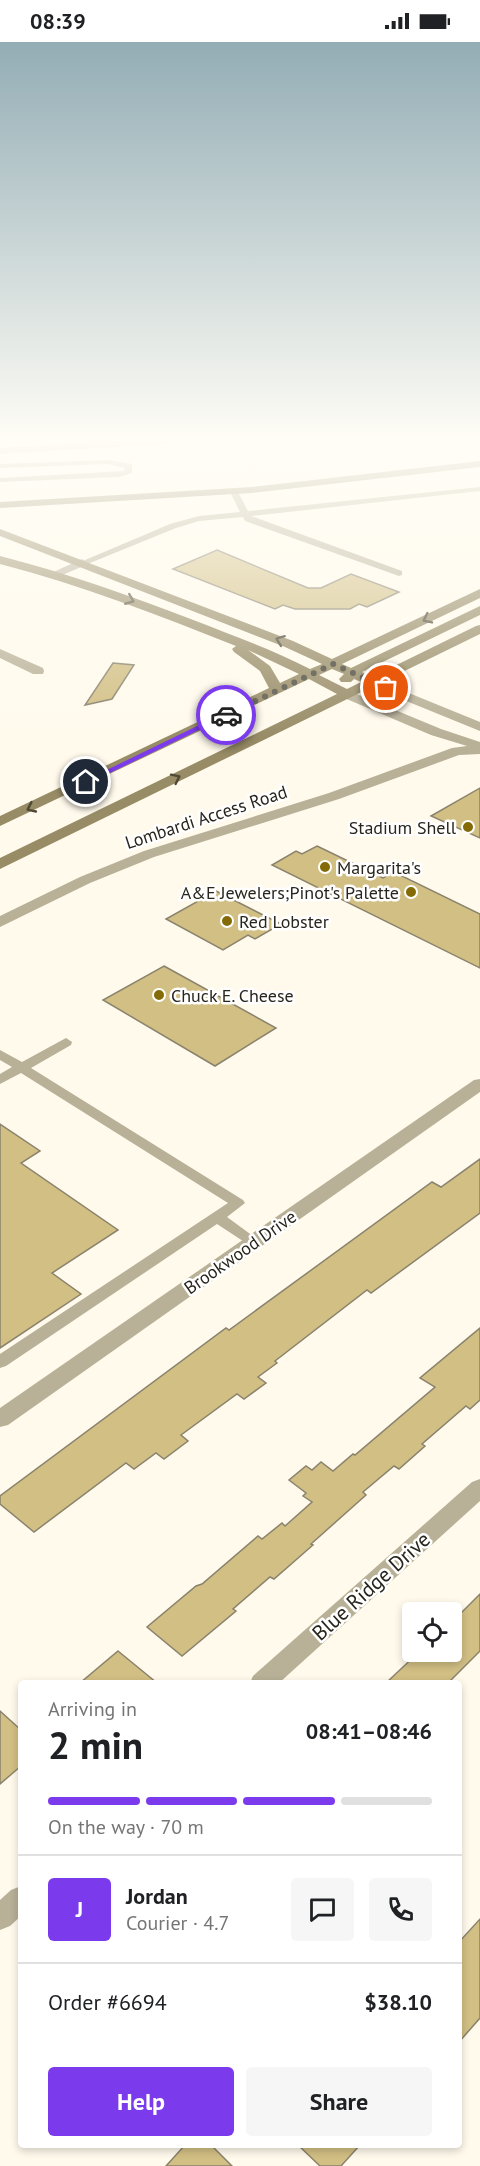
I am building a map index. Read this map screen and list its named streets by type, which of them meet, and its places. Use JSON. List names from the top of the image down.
{
  "streets": {
    "street": ["Lombardi Access Road", "Brookwood Drive", "Blue Ridge Drive"]
  },
  "places": [
    "Stadium Shell",
    "Margarita's",
    "A&E Jewelers;Pinot's Palette",
    "Red Lobster",
    "Chuck E. Cheese"
  ],
  "page": {
    "status": "08:39",
    "heading": ["2 min", "Arriving in", "08:41–08:46"],
    "panel": [
      "Jordan",
      "Courier · 4.7",
      "Order #6694",
      "$38.10"
    ],
    "bar": "On the way · 70 m",
    "round": "J",
    "buttons": ["Help", "Share"]
  }
}
